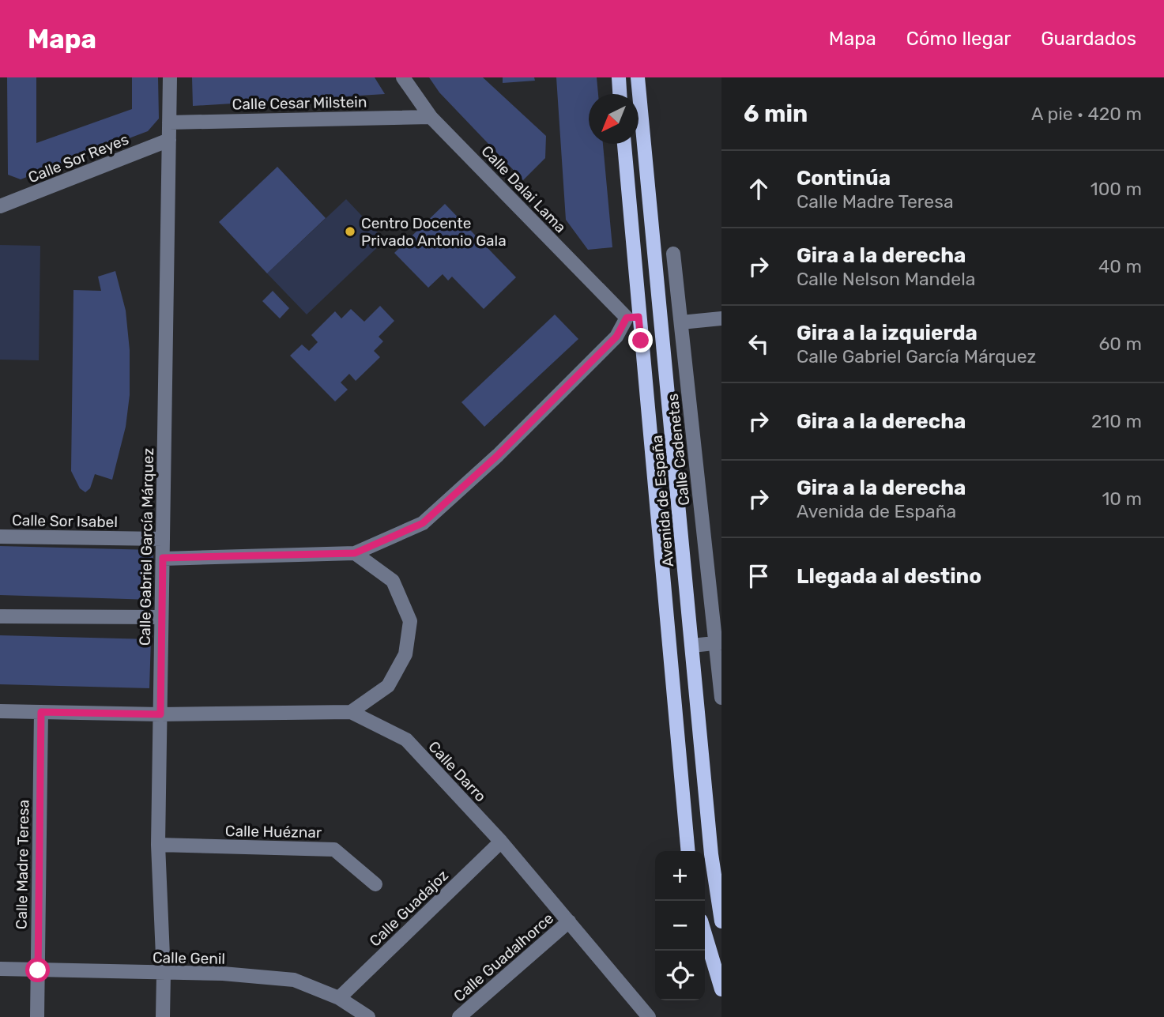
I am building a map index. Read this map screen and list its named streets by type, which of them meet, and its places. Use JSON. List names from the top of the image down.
{
  "streets": {
    "main road": ["Avenida de España"],
    "street": [
      "Calle Cesar Milstein",
      "Calle Sor Reyes",
      "Calle Dalai Lama",
      "Calle Cadenetas",
      "Calle Sor Isabel",
      "Calle Gabriel García Márquez",
      "Calle Darro",
      "Calle Huéznar",
      "Calle Madre Teresa",
      "Calle Guadajoz",
      "Calle Guadalhorce",
      "Calle Genil"
    ]
  },
  "crossings": [
    ["Calle Cesar Milstein", "Calle Dalai Lama"],
    ["Calle Cesar Milstein", "Calle Gabriel García Márquez"],
    ["Calle Sor Reyes", "Calle Gabriel García Márquez"],
    ["Calle Dalai Lama", "Avenida de España"],
    ["Calle Sor Isabel", "Calle Gabriel García Márquez"],
    ["Calle Gabriel García Márquez", "Calle Darro"],
    ["Calle Gabriel García Márquez", "Calle Huéznar"],
    ["Calle Gabriel García Márquez", "Calle Genil"],
    ["Calle Darro", "Calle Madre Teresa"],
    ["Calle Darro", "Calle Guadajoz"],
    ["Calle Darro", "Calle Guadalhorce"],
    ["Calle Madre Teresa", "Calle Genil"],
    ["Calle Guadajoz", "Calle Genil"]
  ],
  "places": ["Centro Docente Privado Antonio Gala"],
  "north": "bottom left",
  "page": {
    "header": "Mapa",
    "nav": ["Mapa", "Cómo llegar", "Guardados"],
    "heading": ["6 min", "A pie · 420 m"],
    "list": [
      ["Continúa", "Calle Madre Teresa", "100 m"],
      ["Gira a la derecha", "Calle Nelson Mandela", "40 m"],
      ["Gira a la izquierda", "Calle Gabriel García Márquez", "60 m"],
      ["Gira a la derecha", "210 m"],
      ["Gira a la derecha", "Avenida de España", "10 m"],
      "Llegada al destino"
    ],
    "map_buttons": ["+", "−"]
  }
}
